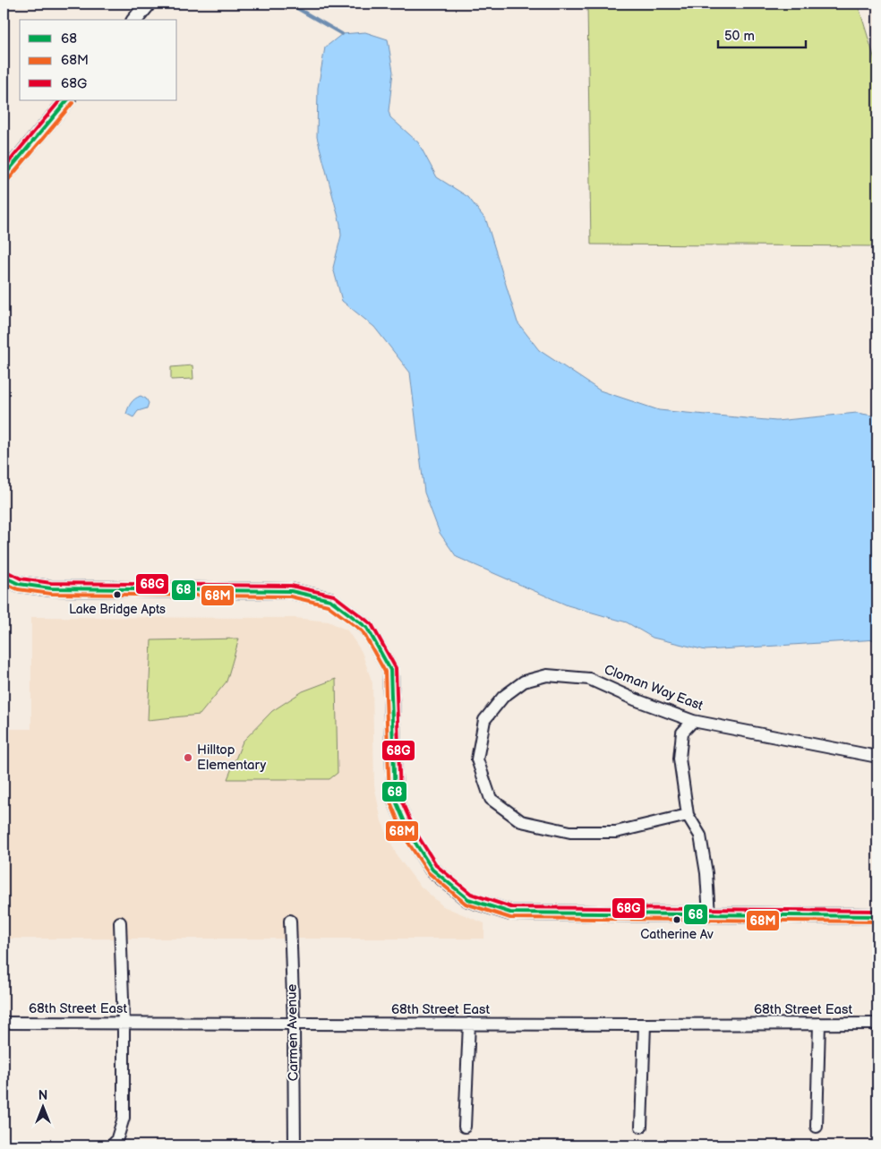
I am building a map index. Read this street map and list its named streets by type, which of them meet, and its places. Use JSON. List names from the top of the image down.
{
  "streets": {
    "street": ["Cloman Way East", "68th Street East", "Carmen Avenue"]
  },
  "crossings": [
    ["68th Street East", "Carmen Avenue"]
  ],
  "places": ["Lake Bridge Apts", "Hilltop Elementary", "Catherine Av"],
  "lines": ["transit line 68", "transit line 68G", "transit line 68M"],
  "legend": ["68", "68M", "68G"],
  "scale_bar": "50 m",
  "north": "top"
}
